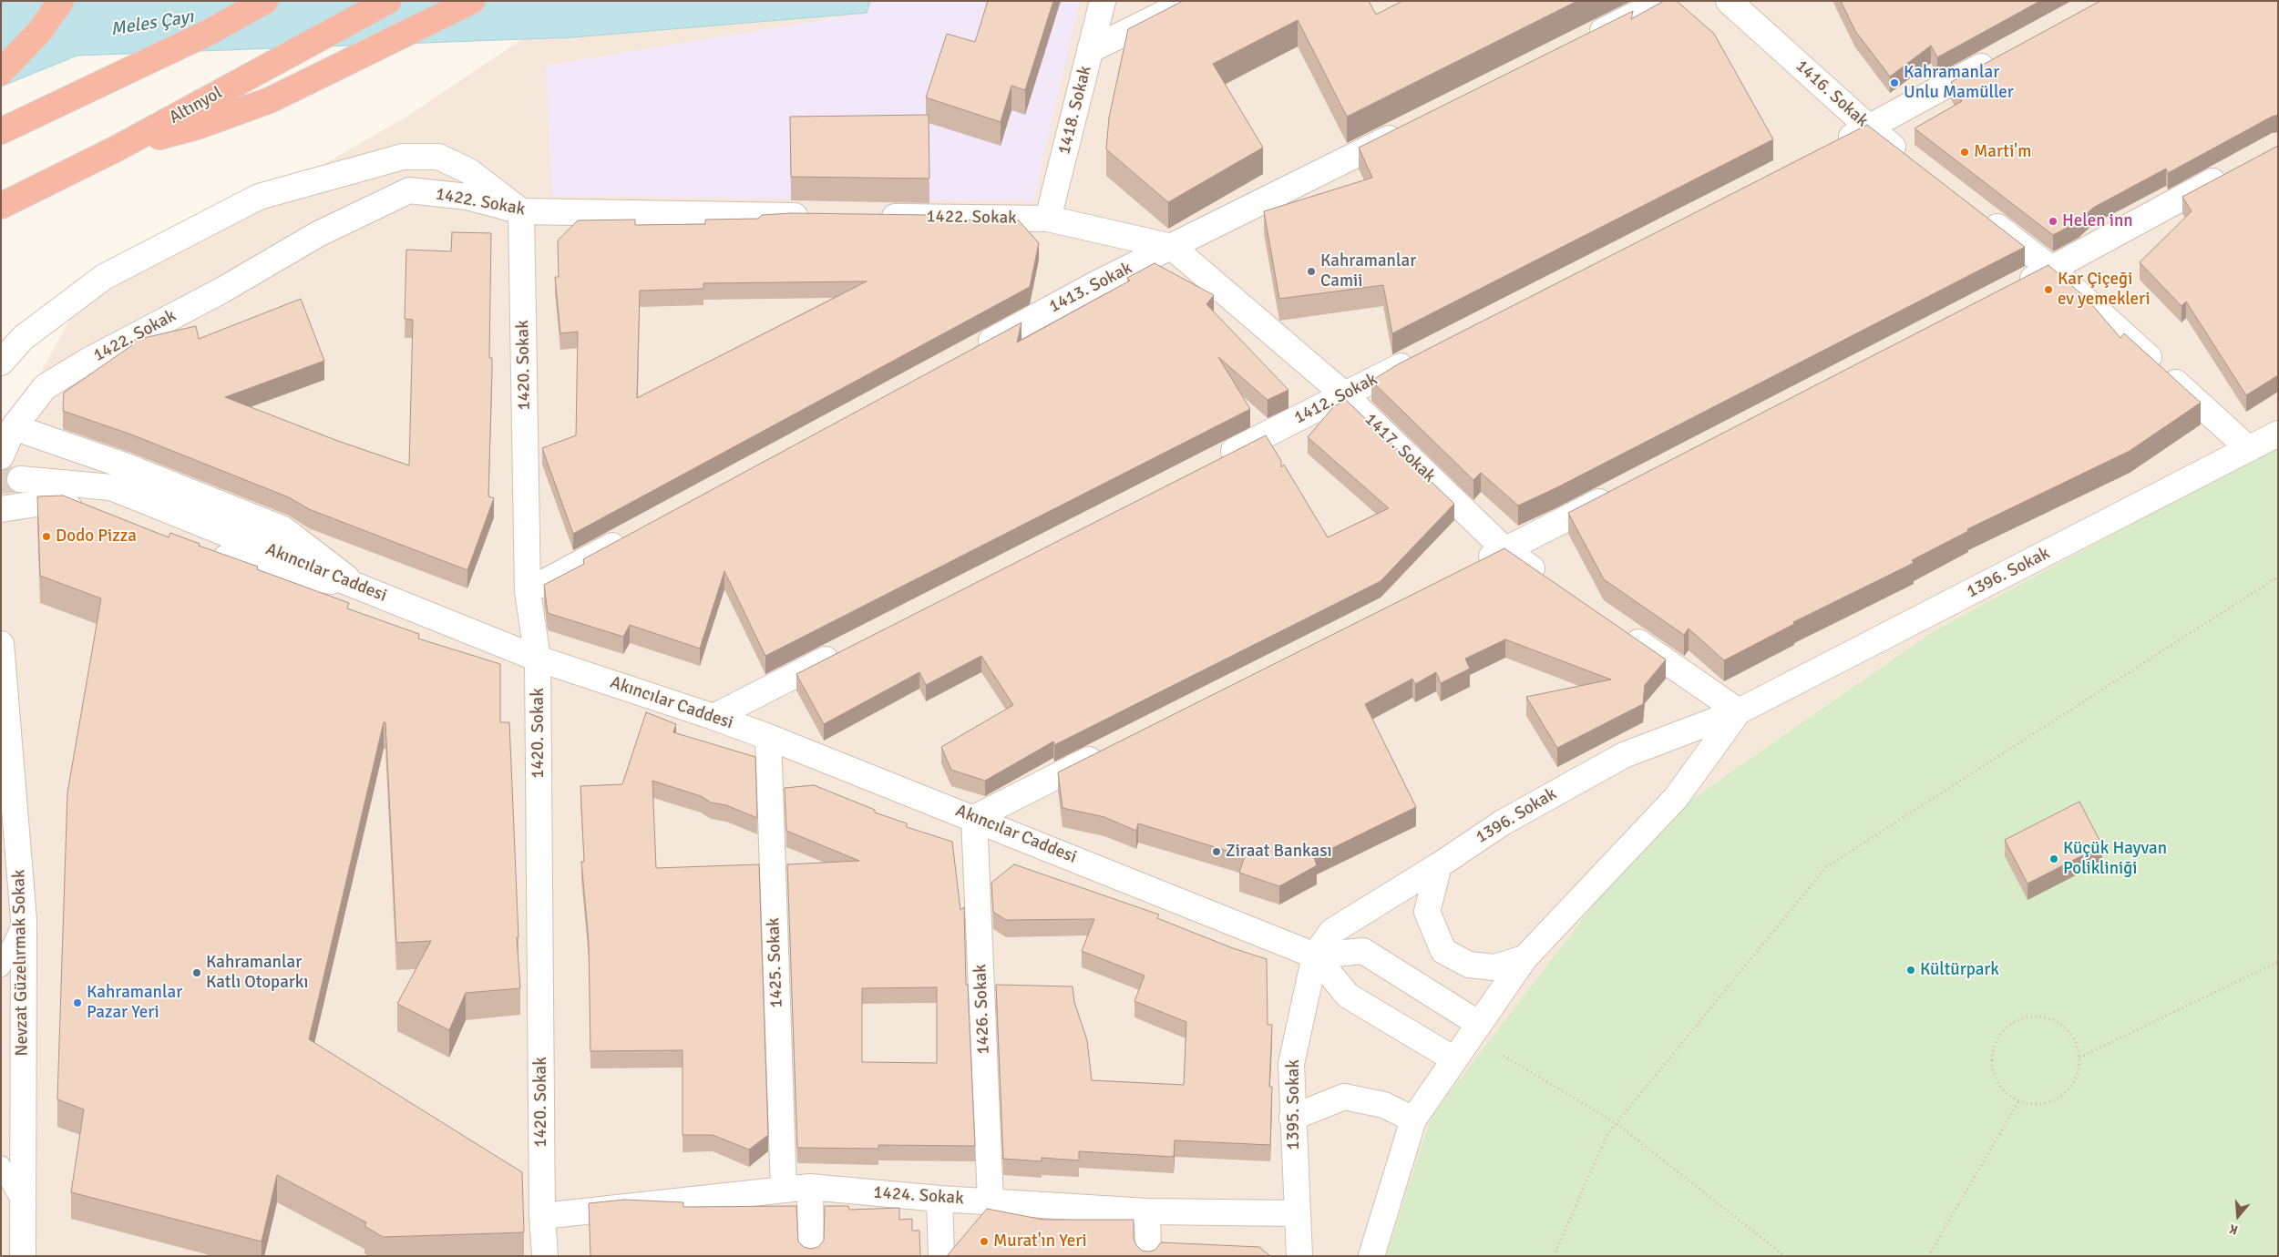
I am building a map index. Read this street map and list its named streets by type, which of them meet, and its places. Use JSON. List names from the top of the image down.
{
  "streets": {
    "highway": ["Altınyol"],
    "street": [
      "1416. Sokak",
      "1418. Sokak",
      "1422. Sokak",
      "1413. Sokak",
      "1420. Sokak",
      "1412. Sokak",
      "1417. Sokak",
      "Akıncılar Caddesi",
      "1396. Sokak",
      "Nevzat Güzelırmak Sokak",
      "1425. Sokak",
      "1426. Sokak",
      "1395. Sokak",
      "1424. Sokak"
    ]
  },
  "crossings": [
    ["1418. Sokak", "1422. Sokak"],
    ["1418. Sokak", "1417. Sokak"],
    ["1422. Sokak", "1420. Sokak"],
    ["1422. Sokak", "1417. Sokak"],
    ["1413. Sokak", "1417. Sokak"],
    ["1420. Sokak", "Akıncılar Caddesi"],
    ["1420. Sokak", "1424. Sokak"],
    ["1412. Sokak", "1417. Sokak"],
    ["Akıncılar Caddesi", "1396. Sokak"],
    ["Akıncılar Caddesi", "1425. Sokak"],
    ["Akıncılar Caddesi", "1426. Sokak"],
    ["Akıncılar Caddesi", "1395. Sokak"],
    ["1396. Sokak", "1395. Sokak"],
    ["1425. Sokak", "1424. Sokak"],
    ["1426. Sokak", "1424. Sokak"],
    ["1395. Sokak", "1424. Sokak"]
  ],
  "water": ["Meles Çayı"],
  "places": [
    "Kahramanlar Unlu Mamüller",
    "Marti'm",
    "Helen inn",
    "Kahramanlar Camii",
    "Kar Çiçeği ev yemekleri",
    "Dodo Pizza",
    "Ziraat Bankası",
    "Küçük Hayvan Polikliniği",
    "Kültürpark",
    "Kahramanlar Katlı Otoparkı",
    "Kahramanlar Pazar Yeri",
    "Murat'ın Yeri"
  ],
  "north": "bottom"
}
